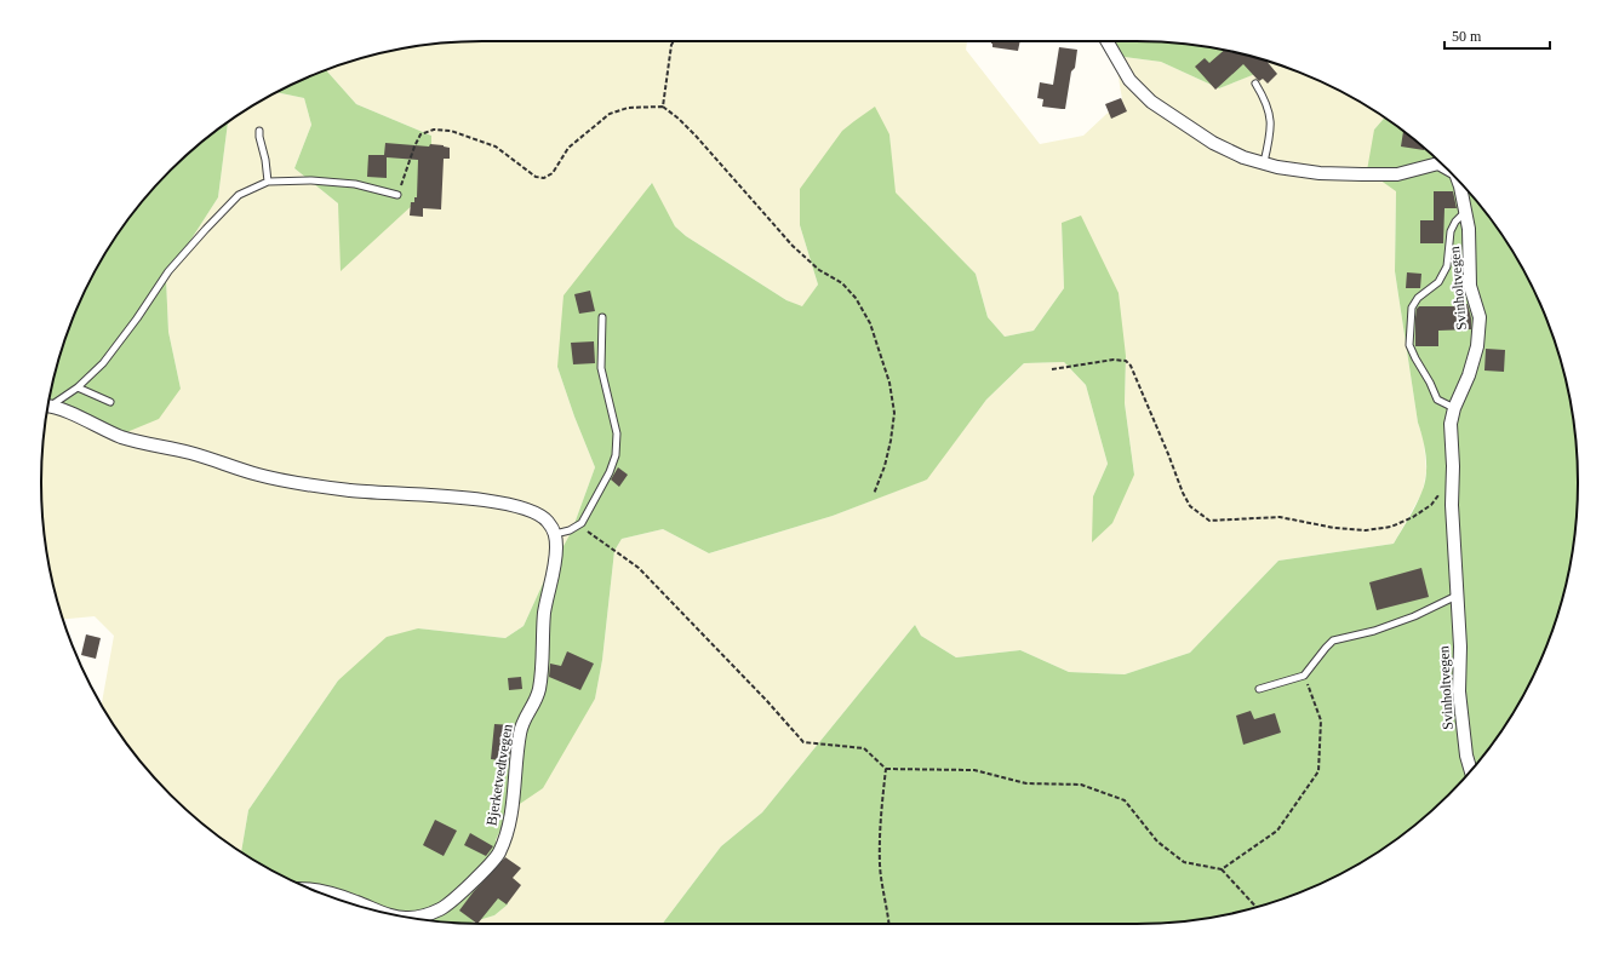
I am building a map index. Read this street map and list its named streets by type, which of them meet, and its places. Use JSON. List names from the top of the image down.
{
  "streets": {
    "street": ["Svinholtvegen", "Bjerketvedtvegen"]
  },
  "scale_bar": "50 m"
}
